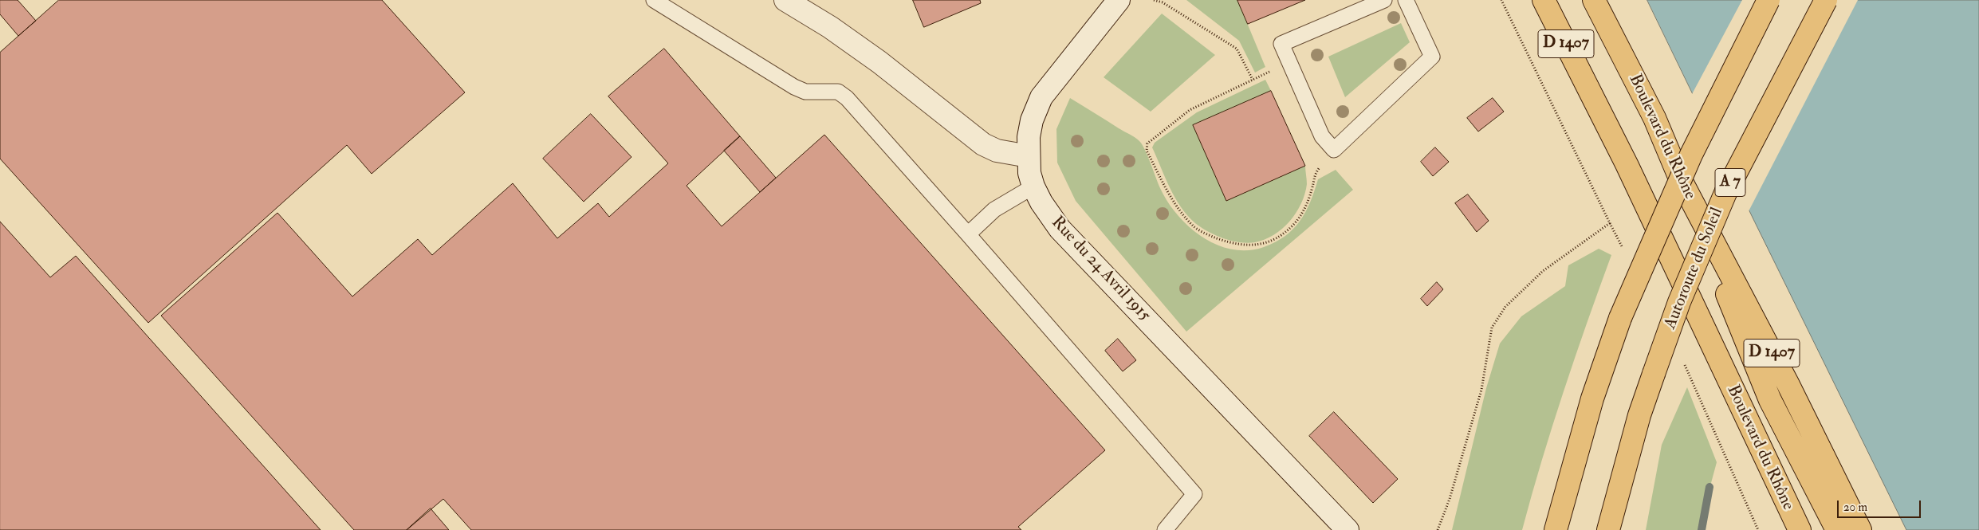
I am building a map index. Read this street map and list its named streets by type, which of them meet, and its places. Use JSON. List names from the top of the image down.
{
  "streets": {
    "highway": [
      "D 1407",
      "Boulevard du Rhône",
      "A 7",
      "Autoroute du Soleil"
    ],
    "main road": ["Rue du 24 Avril 1915"]
  },
  "scale_bar": "20 m"
}
